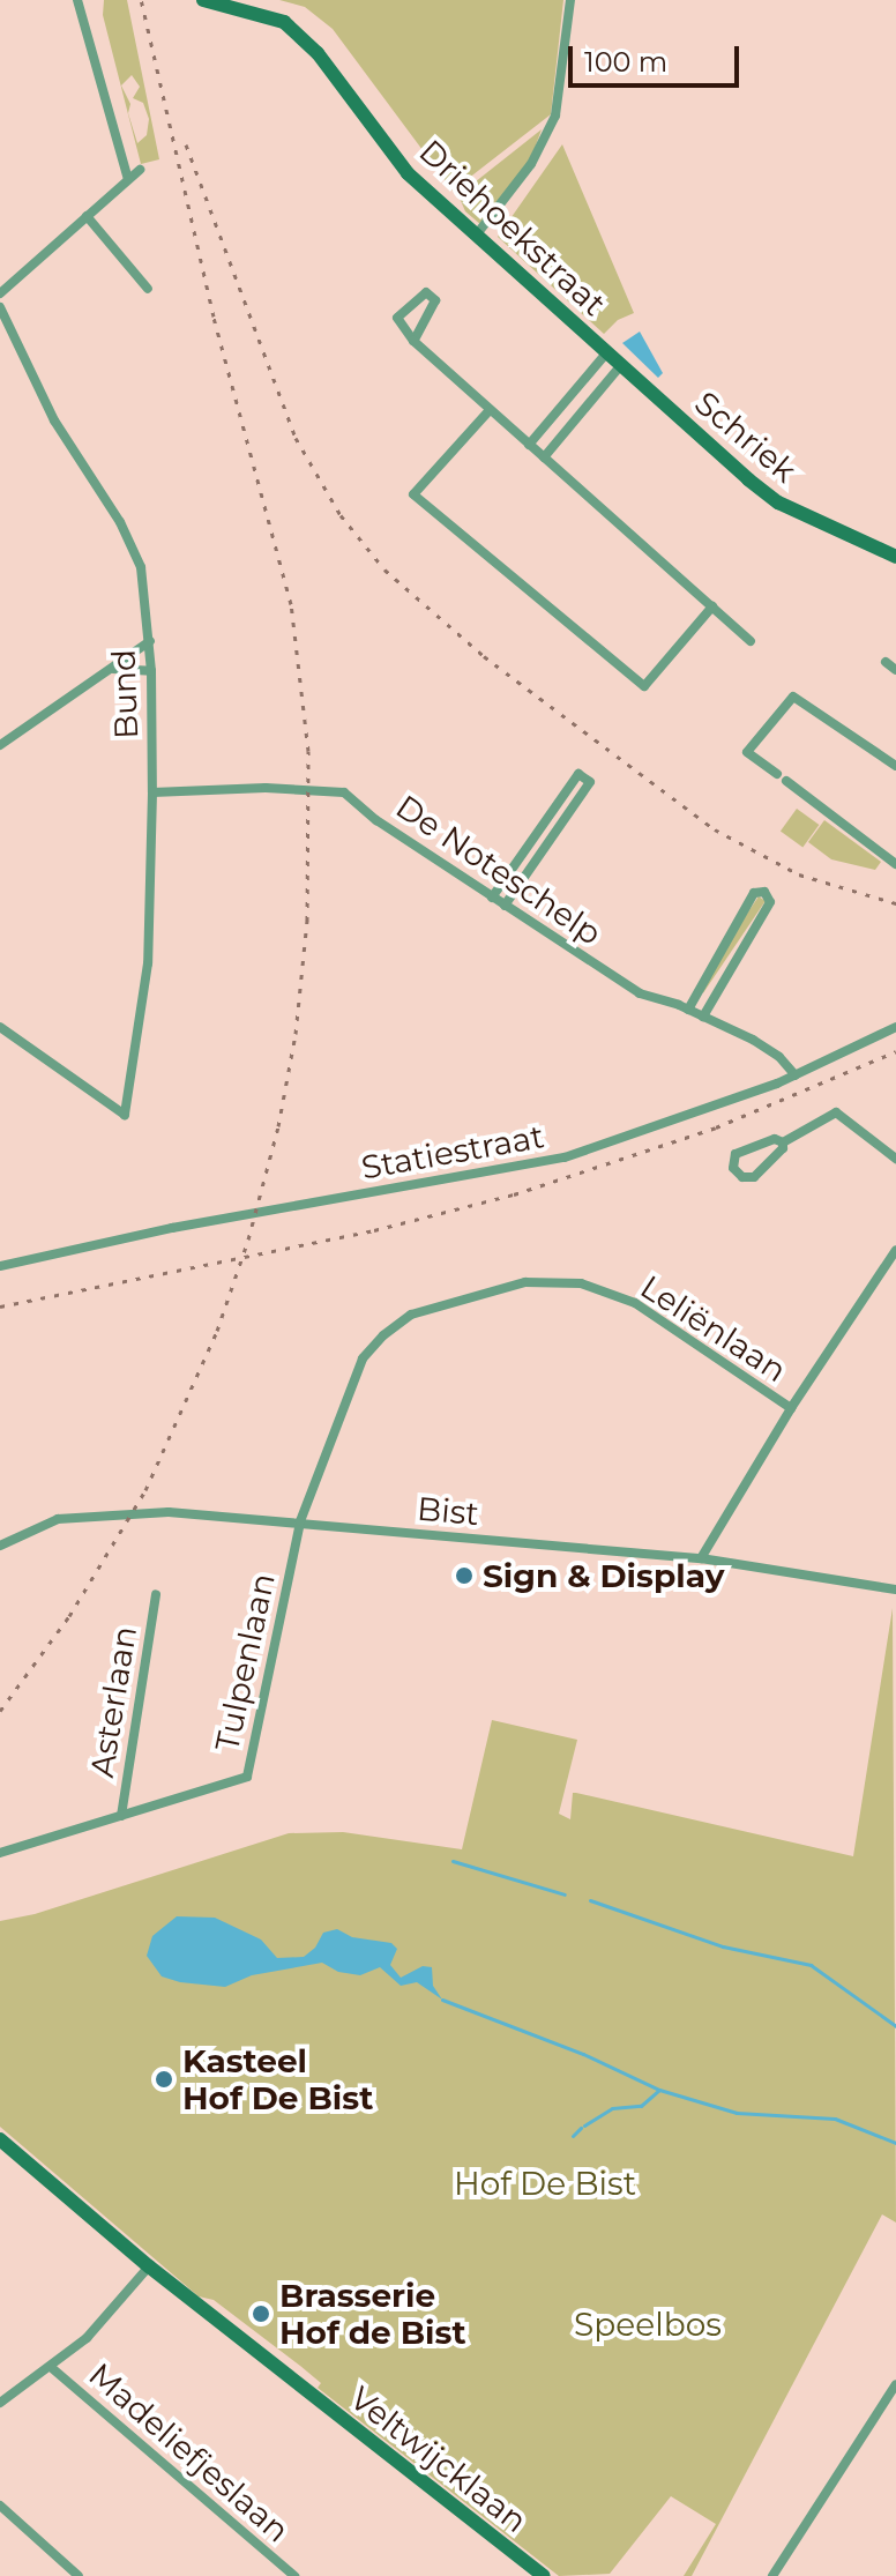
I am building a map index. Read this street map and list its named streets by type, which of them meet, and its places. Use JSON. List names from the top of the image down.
{
  "streets": {
    "street": [
      "Driehoekstraat",
      "Schriek",
      "Bund",
      "De Noteschelp",
      "Statiestraat",
      "Leliënlaan",
      "Bist",
      "Tulpenlaan",
      "Asterlaan",
      "Madeliefjeslaan",
      "Veltwijcklaan"
    ]
  },
  "crossings": [
    ["Driehoekstraat", "Schriek"],
    ["Bund", "De Noteschelp"],
    ["De Noteschelp", "Statiestraat"],
    ["Leliënlaan", "Bist"],
    ["Leliënlaan", "Tulpenlaan"],
    ["Bist", "Tulpenlaan"],
    ["Tulpenlaan", "Asterlaan"]
  ],
  "parks": ["Hof De Bist", "Speelbos"],
  "places": ["Sign & Display", "Kasteel Hof De Bist", "Brasserie Hof de Bist"],
  "scale_bar": "100 m"
}
